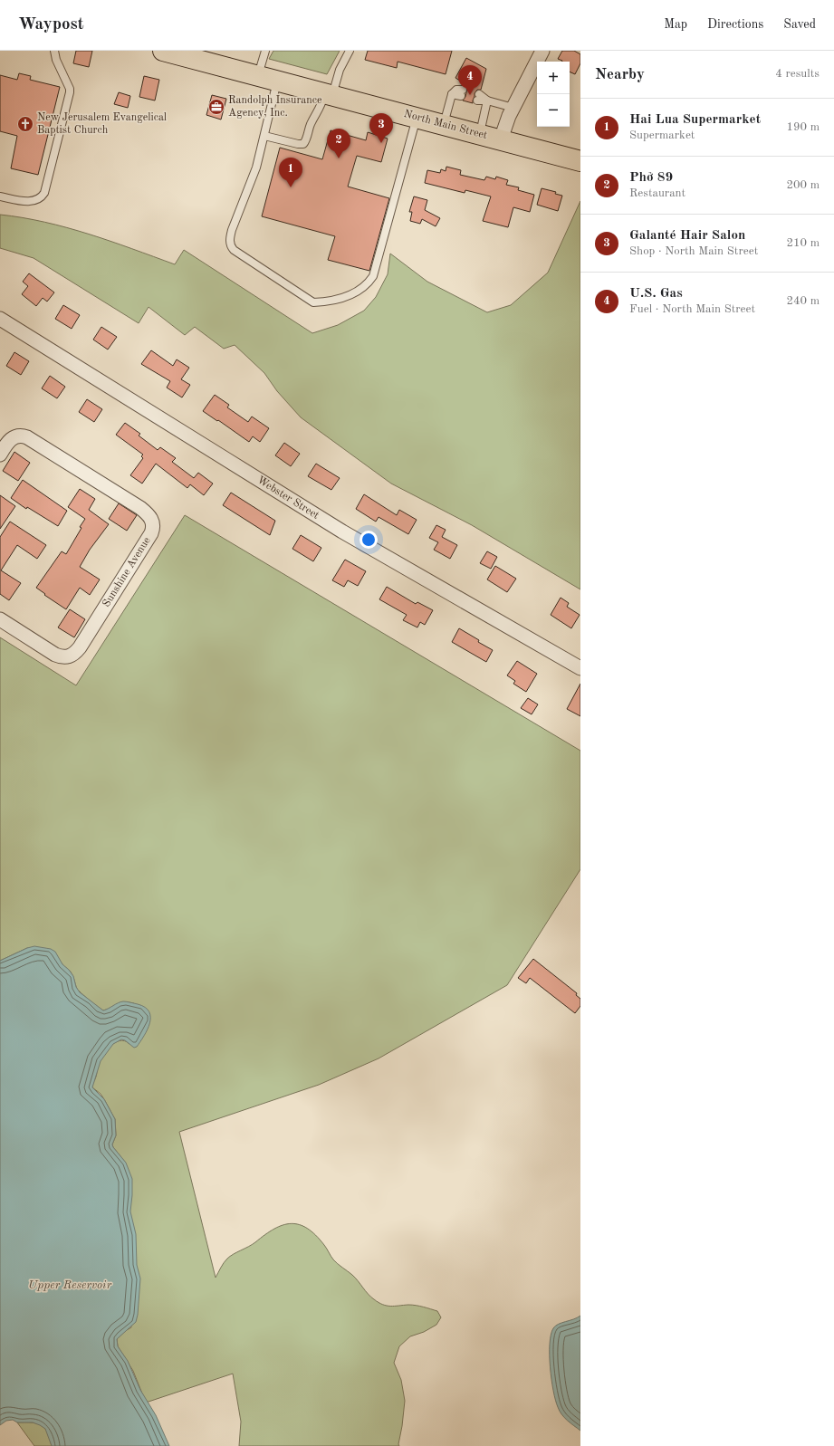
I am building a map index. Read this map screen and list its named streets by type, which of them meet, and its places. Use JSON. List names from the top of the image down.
{
  "streets": {
    "main road": ["North Main Street"],
    "street": ["Webster Street", "Sunshine Avenue"]
  },
  "water": ["Upper Reservoir"],
  "places": {
    "office": ["Randolph Insurance Agency, Inc."],
    "church": ["New Jerusalem Evangelical Baptist Church"]
  },
  "page": {
    "header": "Waypost",
    "nav": ["Map", "Directions", "Saved"],
    "heading": ["Nearby", "4 results"],
    "map_buttons": ["+", "−"],
    "pins": [
      "4",
      "3",
      "2",
      "1"
    ],
    "list": [
      {
        "mark": "1",
        "name": "Hai Lua Supermarket",
        "note": "Supermarket",
        "value": "190 m"
      },
      {
        "mark": "2",
        "name": "Phở 89",
        "note": "Restaurant",
        "value": "200 m"
      },
      {
        "mark": "3",
        "name": "Galanté Hair Salon",
        "note": "Shop · North Main Street",
        "value": "210 m"
      },
      {
        "mark": "4",
        "name": "U.S. Gas",
        "note": "Fuel · North Main Street",
        "value": "240 m"
      }
    ]
  }
}
